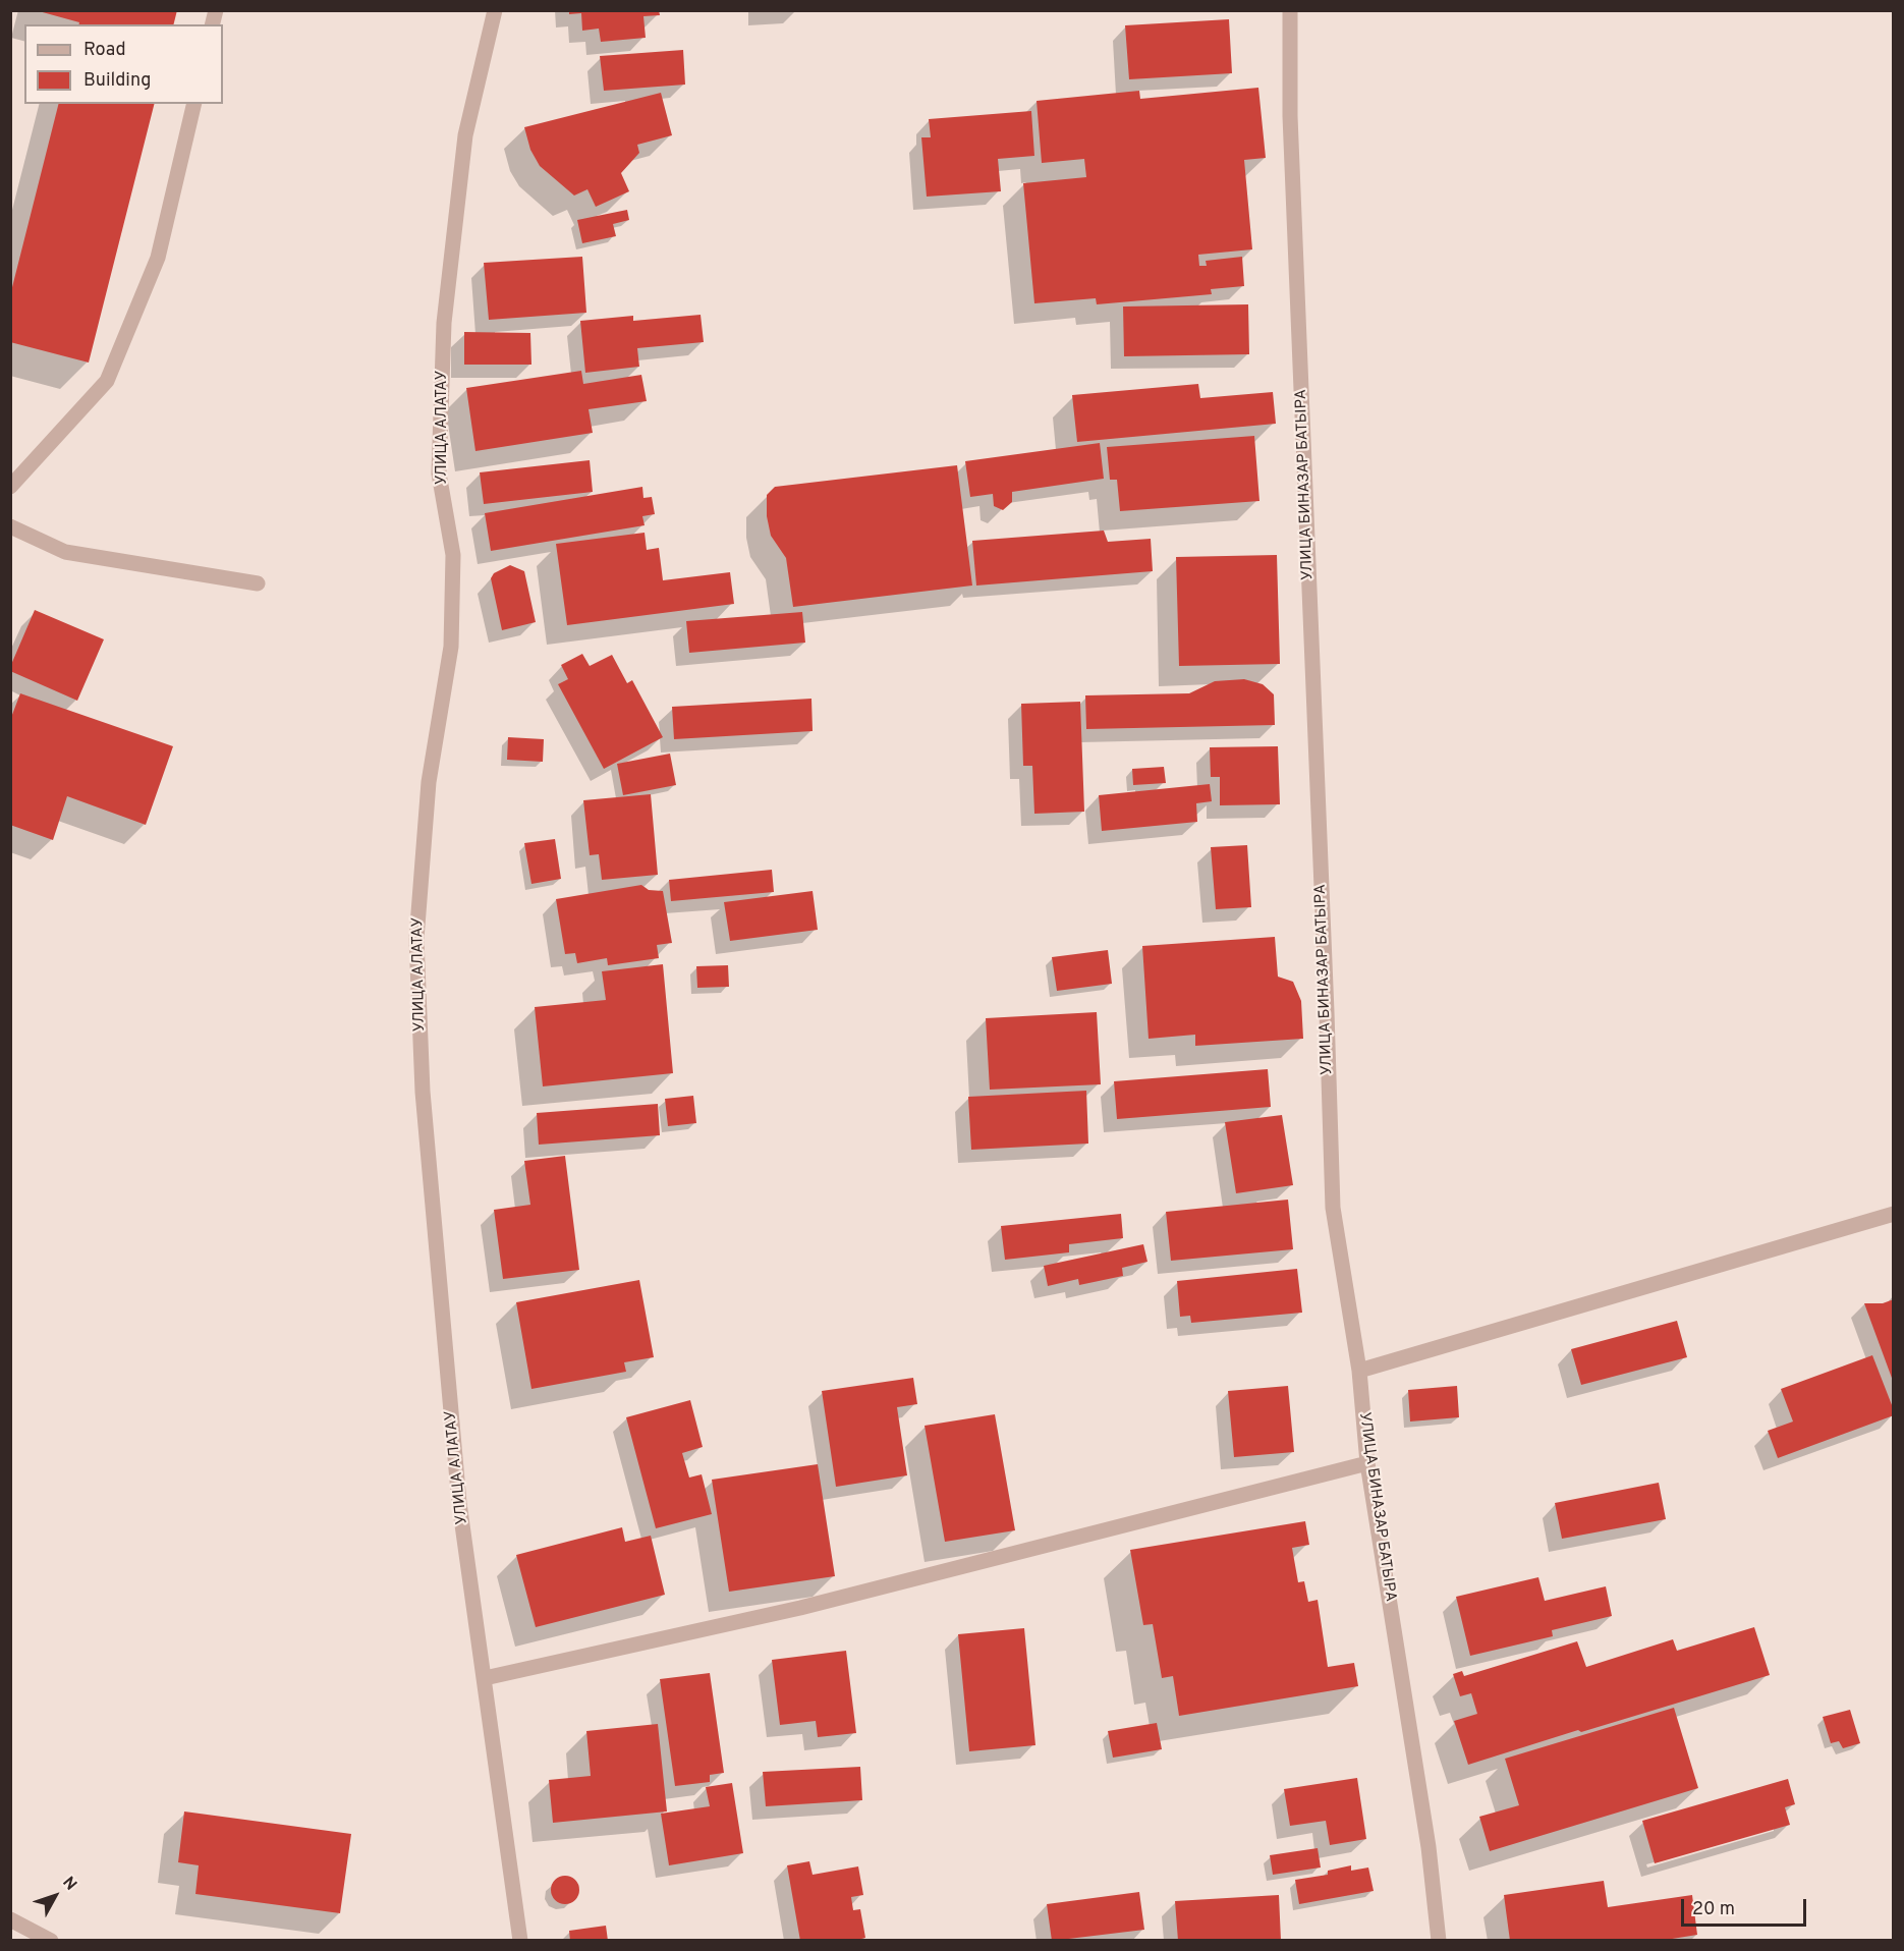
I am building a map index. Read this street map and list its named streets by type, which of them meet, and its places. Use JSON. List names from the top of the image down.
{
  "streets": {
    "street": ["УЛИЦА АЛАТАУ", "УЛИЦА БИНАЗАР БАТЫРА"]
  },
  "legend": ["Road", "Building"],
  "scale_bar": "20 m",
  "north": "top right"
}
